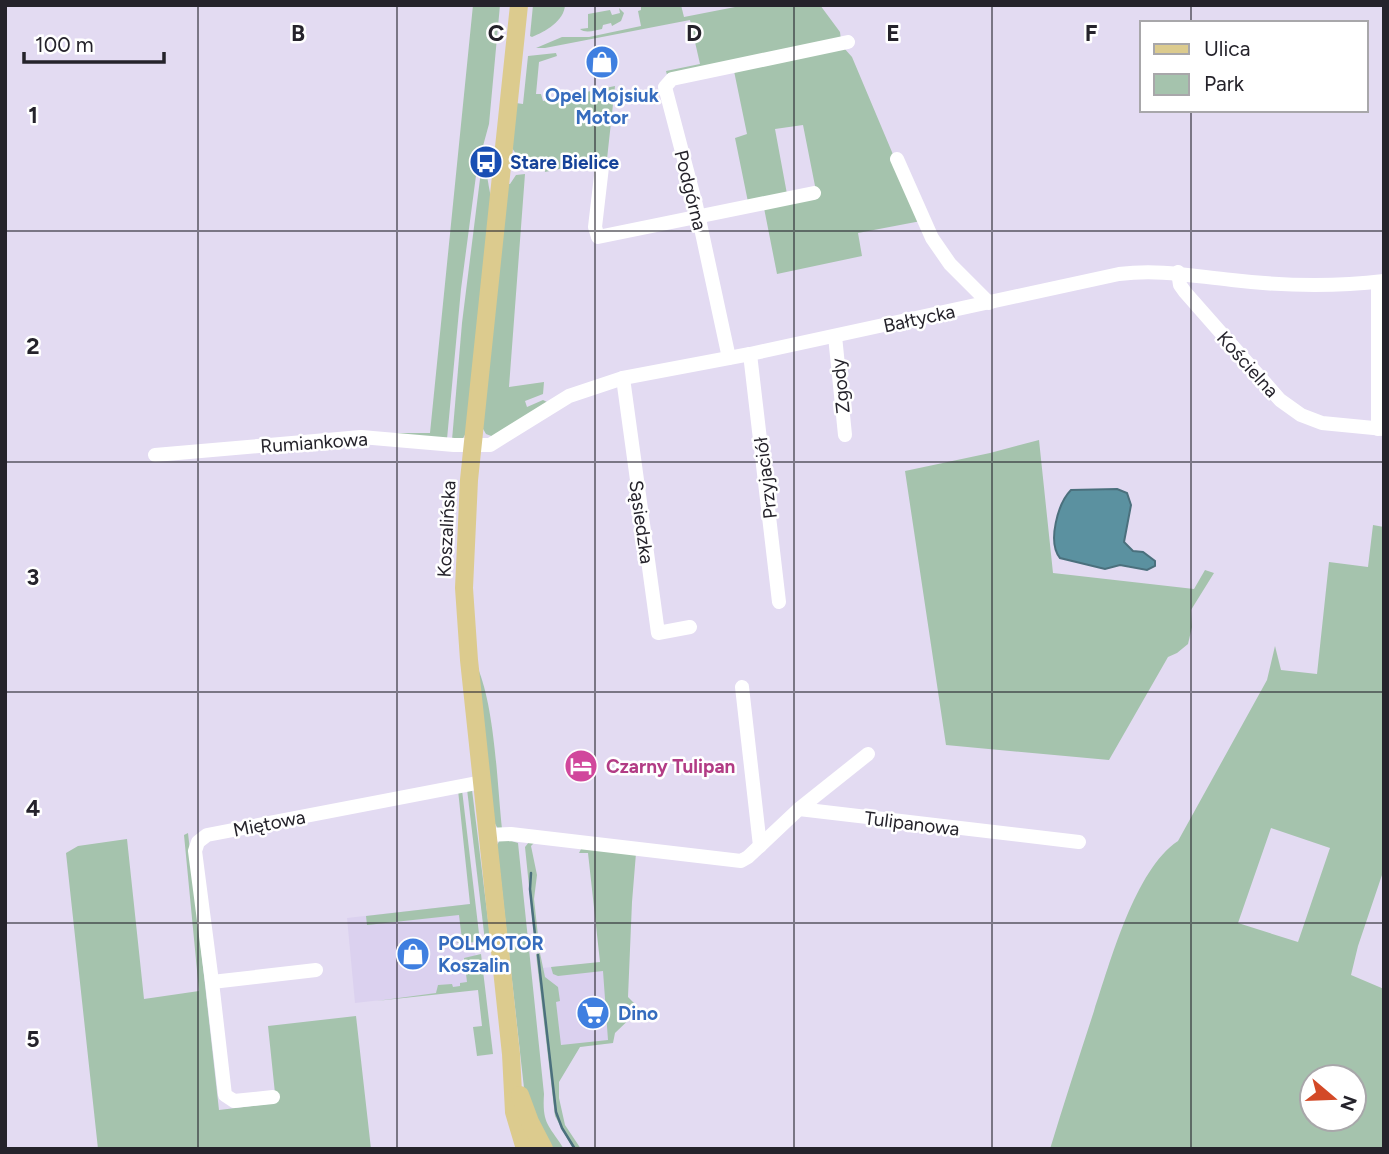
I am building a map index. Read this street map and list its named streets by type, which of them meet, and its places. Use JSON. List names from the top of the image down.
{
  "streets": {
    "main road": ["Koszalińska"],
    "street": [
      "Podgórna",
      "Bałtycka",
      "Kościelna",
      "Zgody",
      "Rumiankowa",
      "Przyjaciół",
      "Sąsiedzka",
      "Miętowa",
      "Tulipanowa"
    ]
  },
  "crossings": [
    ["Podgórna", "Bałtycka"],
    ["Bałtycka", "Kościelna"],
    ["Bałtycka", "Zgody"],
    ["Bałtycka", "Rumiankowa"],
    ["Bałtycka", "Przyjaciół"],
    ["Bałtycka", "Sąsiedzka"],
    ["Bałtycka", "Koszalińska"],
    ["Rumiankowa", "Koszalińska"],
    ["Koszalińska", "Miętowa"]
  ],
  "places": {
    "shop": ["Opel Mojsiuk Motor", "POLMOTOR Koszalin"],
    "bus stop": ["Stare Bielice"],
    "hotel": ["Czarny Tulipan"],
    "supermarket": ["Dino"]
  },
  "legend": ["Ulica", "Park"],
  "scale_bar": "100 m",
  "north": "right",
  "grid": {
    "columns": [
      "B",
      "C",
      "D",
      "E",
      "F"
    ],
    "rows": [
      "1",
      "2",
      "3",
      "4",
      "5"
    ]
  }
}
